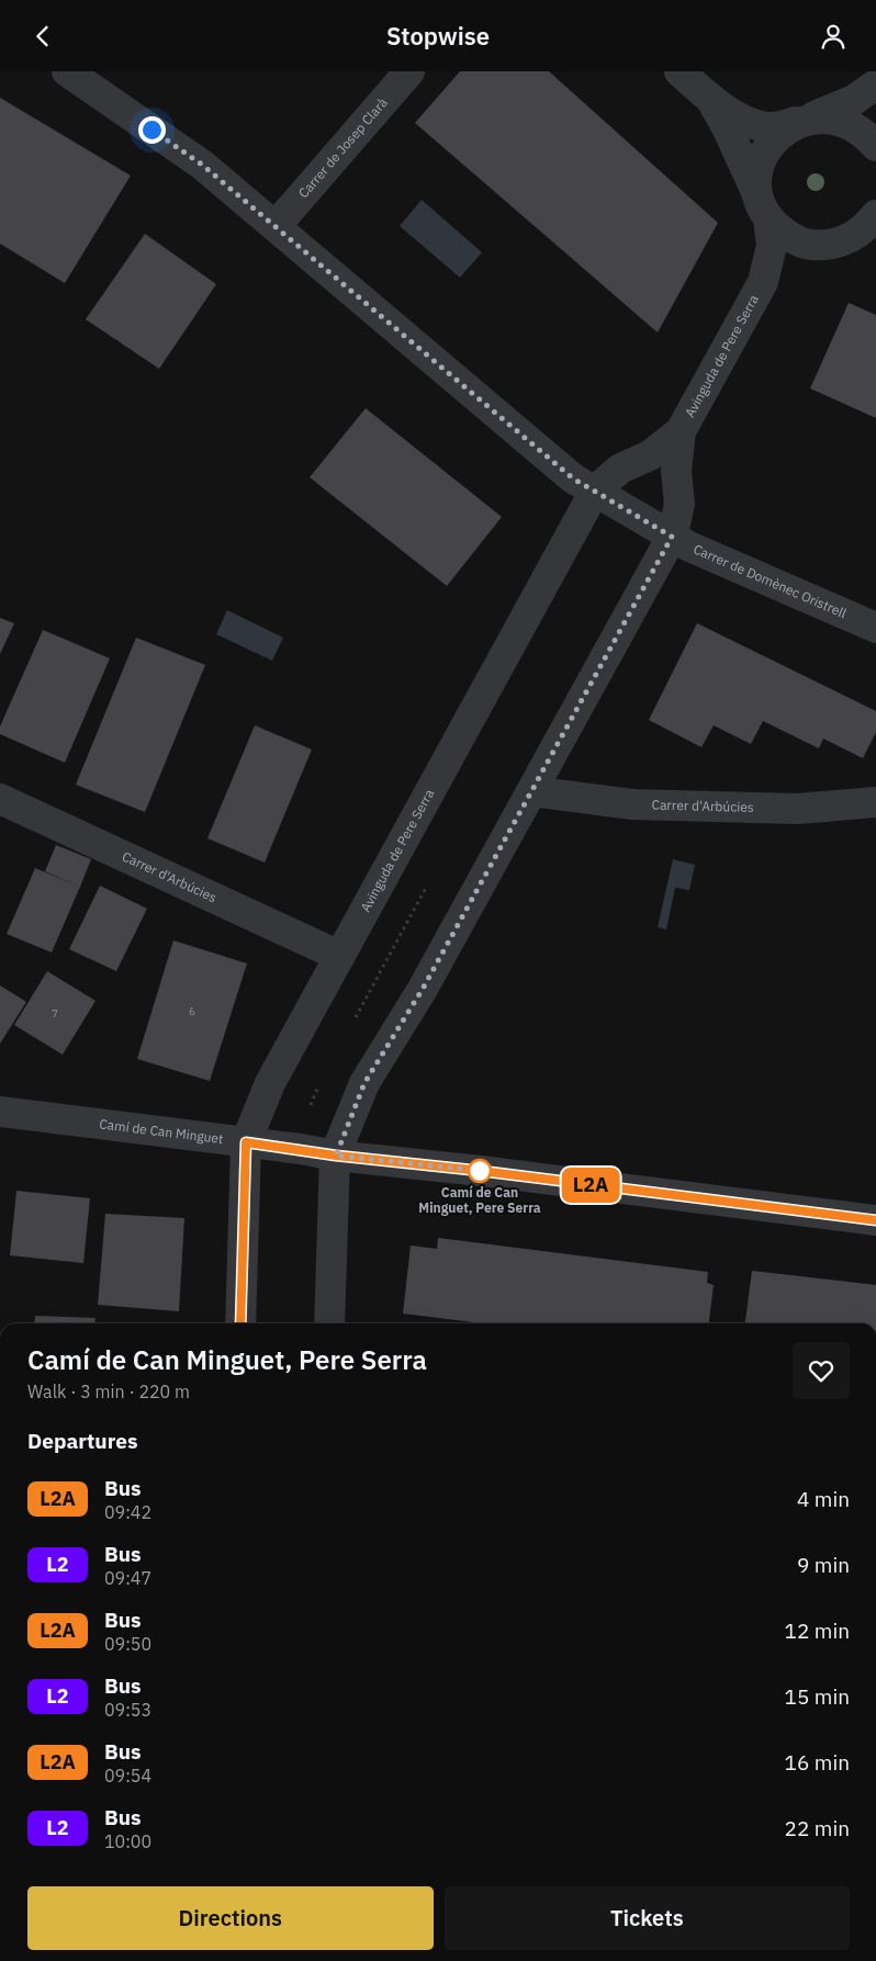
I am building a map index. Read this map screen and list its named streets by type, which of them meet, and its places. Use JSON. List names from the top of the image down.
{
  "streets": {
    "street": [
      "Carrer de Josep Clarà",
      "Avinguda de Pere Serra",
      "Carrer de Domènec Oristrell",
      "Carrer d'Arbúcies",
      "Camí de Can Minguet"
    ]
  },
  "crossings": [
    ["Carrer de Josep Clarà", "Carrer de Domènec Oristrell"],
    ["Avinguda de Pere Serra", "Carrer de Domènec Oristrell"],
    ["Avinguda de Pere Serra", "Carrer d'Arbúcies"],
    ["Avinguda de Pere Serra", "Camí de Can Minguet"]
  ],
  "places": ["Camí de Can Minguet, Pere Serra"],
  "lines": ["bus line L2A"],
  "house_numbers": ["6", "7"],
  "page": {
    "header": "Stopwise",
    "on_map": "L2A",
    "heading": [
      ["Camí de Can Minguet, Pere Serra", "Walk · 3 min · 220 m"],
      "Departures"
    ],
    "list": [
      {
        "mark": "L2A",
        "name": "Bus",
        "note": "09:42",
        "value": "4 min"
      },
      {
        "mark": "L2",
        "name": "Bus",
        "note": "09:47",
        "value": "9 min"
      },
      {
        "mark": "L2A",
        "name": "Bus",
        "note": "09:50",
        "value": "12 min"
      },
      {
        "mark": "L2",
        "name": "Bus",
        "note": "09:53",
        "value": "15 min"
      },
      {
        "mark": "L2A",
        "name": "Bus",
        "note": "09:54",
        "value": "16 min"
      },
      {
        "mark": "L2",
        "name": "Bus",
        "note": "10:00",
        "value": "22 min"
      }
    ],
    "buttons": ["Directions", "Tickets"]
  }
}
